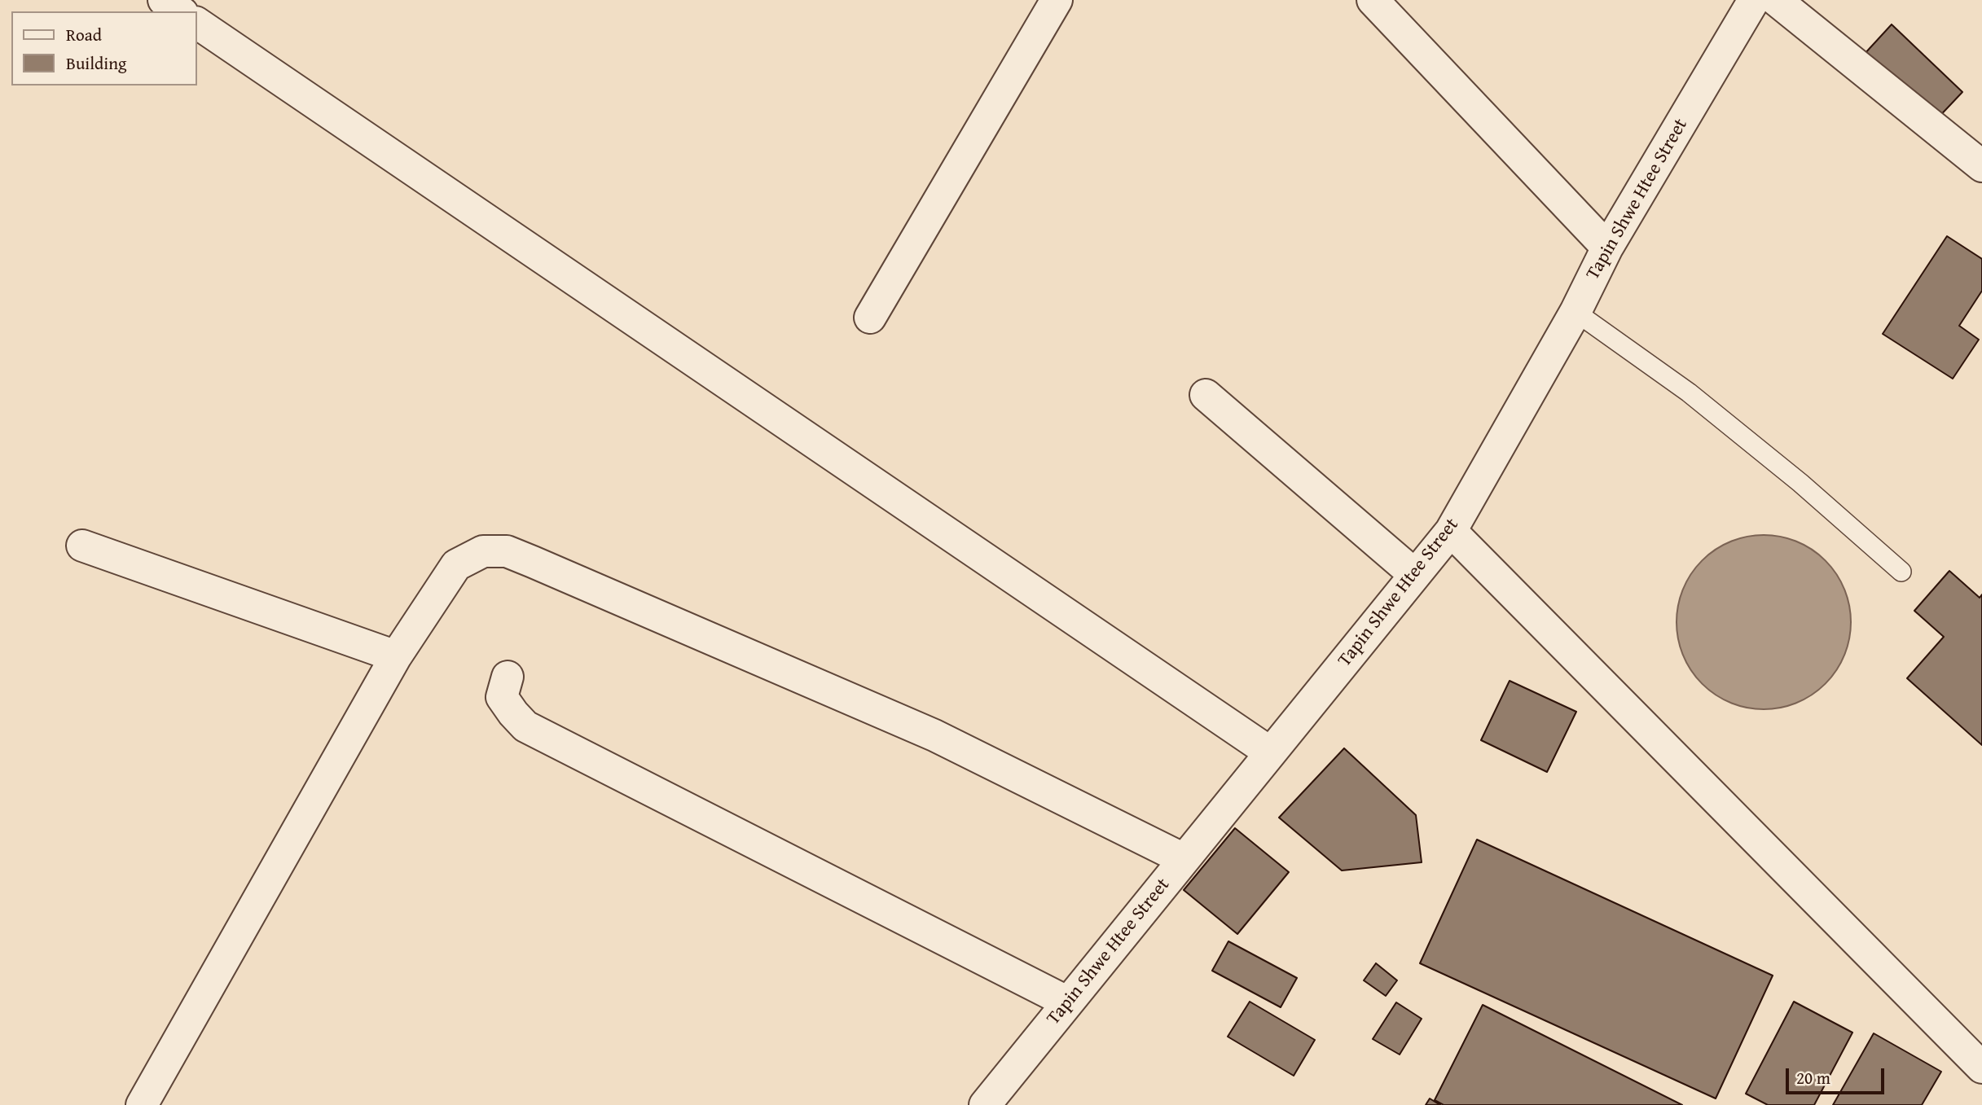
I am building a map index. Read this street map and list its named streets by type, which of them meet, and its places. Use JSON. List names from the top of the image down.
{
  "streets": {
    "street": ["Tapin Shwe Htee Street"]
  },
  "legend": ["Road", "Building"],
  "scale_bar": "20 m"
}
